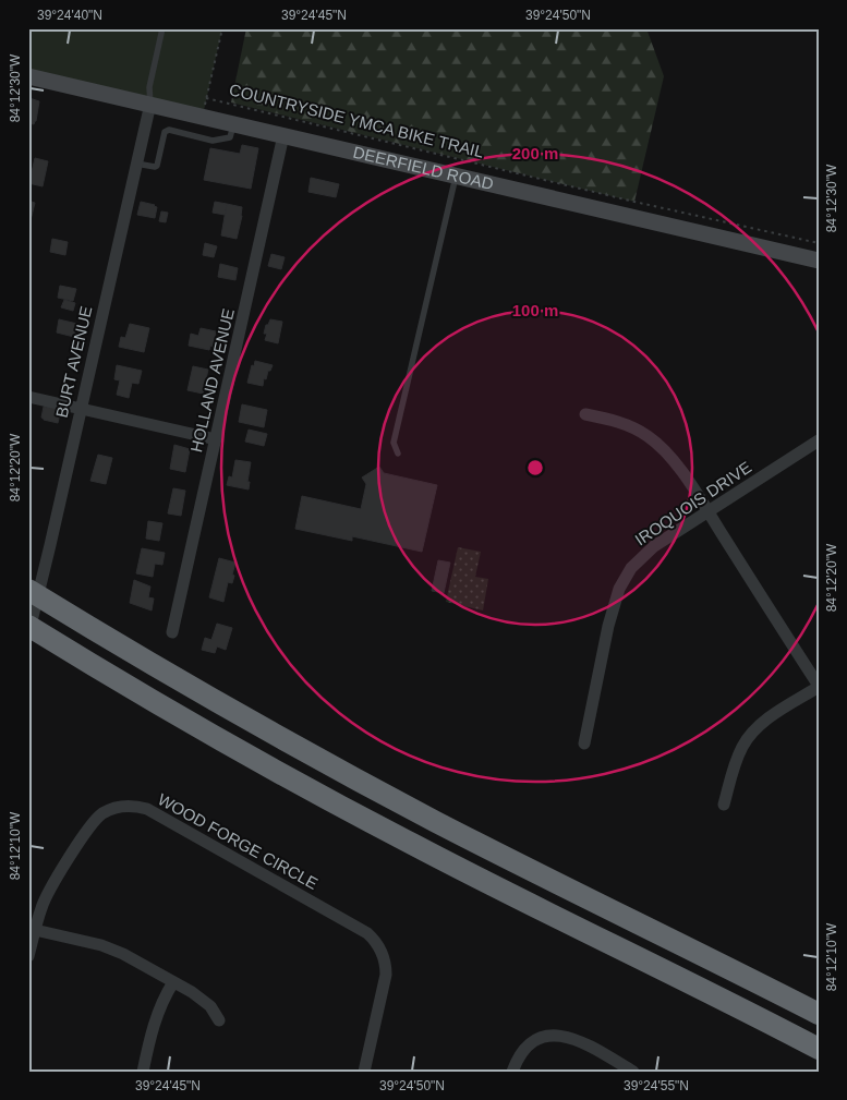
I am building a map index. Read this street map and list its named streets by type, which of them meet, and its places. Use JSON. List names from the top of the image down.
{
  "streets": {
    "street": [
      "DEERFIELD ROAD",
      "BURT AVENUE",
      "HOLLAND AVENUE",
      "IROQUOIS DRIVE",
      "WOOD FORGE CIRCLE"
    ],
    "path": ["COUNTRYSIDE YMCA BIKE TRAIL"]
  },
  "crossings": [
    ["DEERFIELD ROAD", "BURT AVENUE"],
    ["DEERFIELD ROAD", "HOLLAND AVENUE"]
  ],
  "coordinates": [
    "39°24'40\"N",
    "39°24'45\"N",
    "39°24'50\"N",
    "84°12'30\"W",
    "84°12'20\"W",
    "84°12'10\"W",
    "39°24'55\"N"
  ],
  "rings": ["200 m", "100 m"]
}
